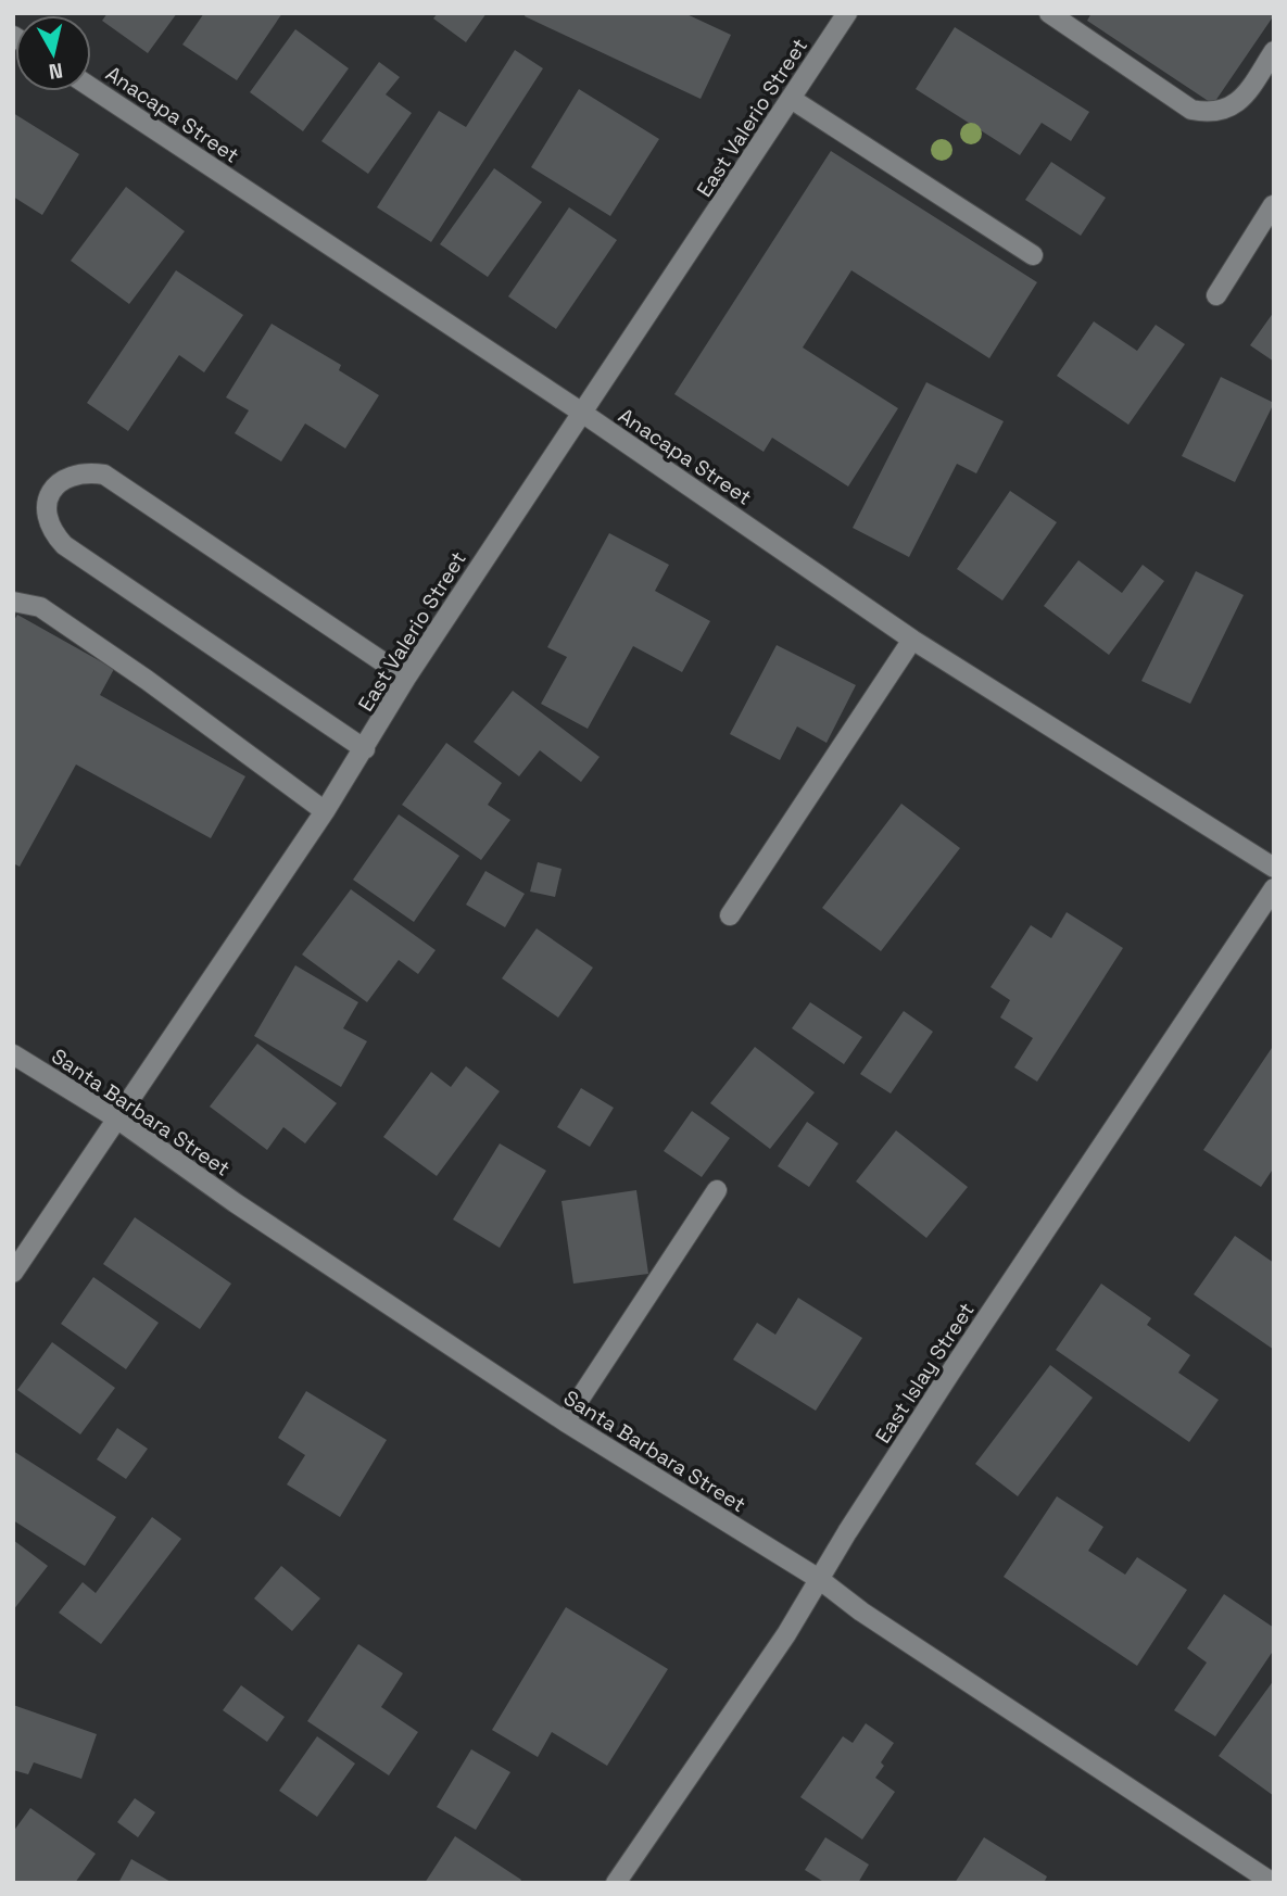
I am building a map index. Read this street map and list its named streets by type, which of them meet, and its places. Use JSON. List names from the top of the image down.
{
  "streets": {
    "street": [
      "Anacapa Street",
      "East Valerio Street",
      "Santa Barbara Street",
      "East Islay Street"
    ]
  },
  "crossings": [
    ["Anacapa Street", "East Valerio Street"],
    ["East Valerio Street", "Santa Barbara Street"],
    ["Santa Barbara Street", "East Islay Street"]
  ],
  "north": "bottom"
}
